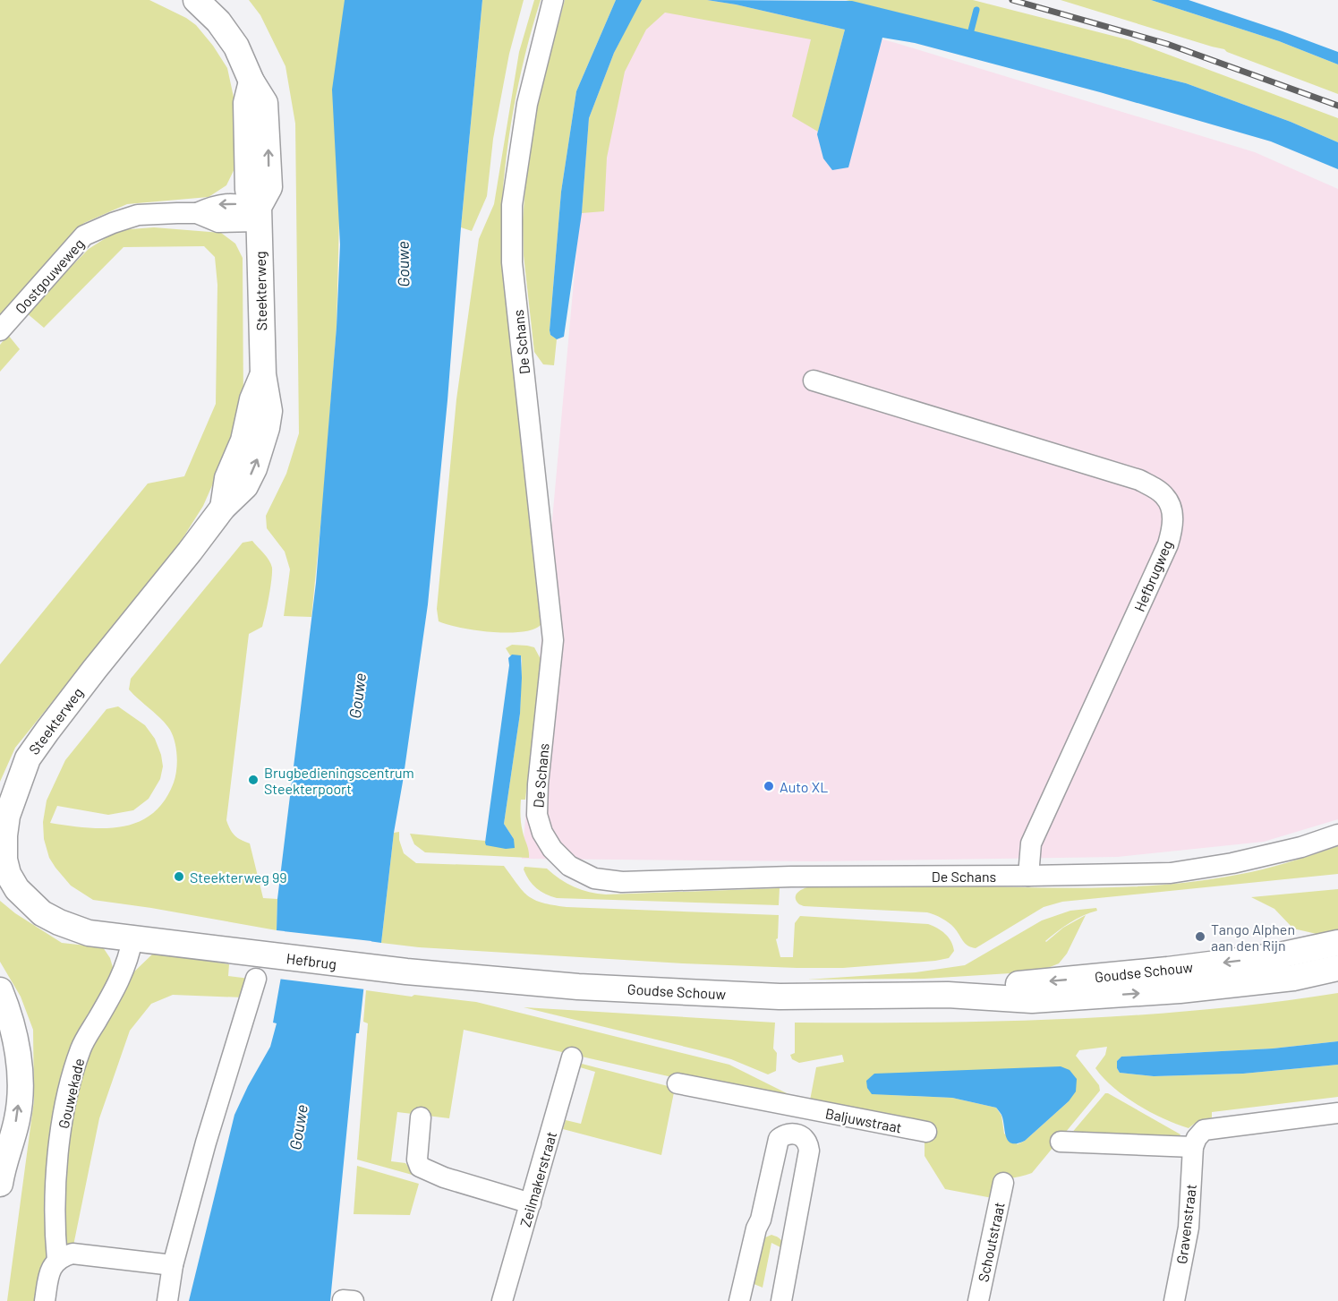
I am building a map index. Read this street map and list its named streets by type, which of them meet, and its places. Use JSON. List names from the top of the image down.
{
  "streets": {
    "main road": ["Steekterweg", "Hefbrug", "Goudse Schouw"],
    "street": [
      "Oostgouweweg",
      "De Schans",
      "Hefbrugweg",
      "Gouwekade",
      "Baljuwstraat",
      "Zeilmakerstraat",
      "Gravenstraat",
      "Schoutstraat"
    ]
  },
  "crossings": [
    ["Oostgouweweg", "Steekterweg"],
    ["Steekterweg", "Hefbrug"],
    ["Steekterweg", "Gouwekade"],
    ["De Schans", "Hefbrugweg"],
    ["Hefbrug", "Goudse Schouw"]
  ],
  "water": ["Gouwe"],
  "places": [
    "Brugbedieningscentrum Steekterpoort",
    "Auto XL",
    "Steekterweg 99",
    "Tango Alphen aan den Rijn"
  ]
}
